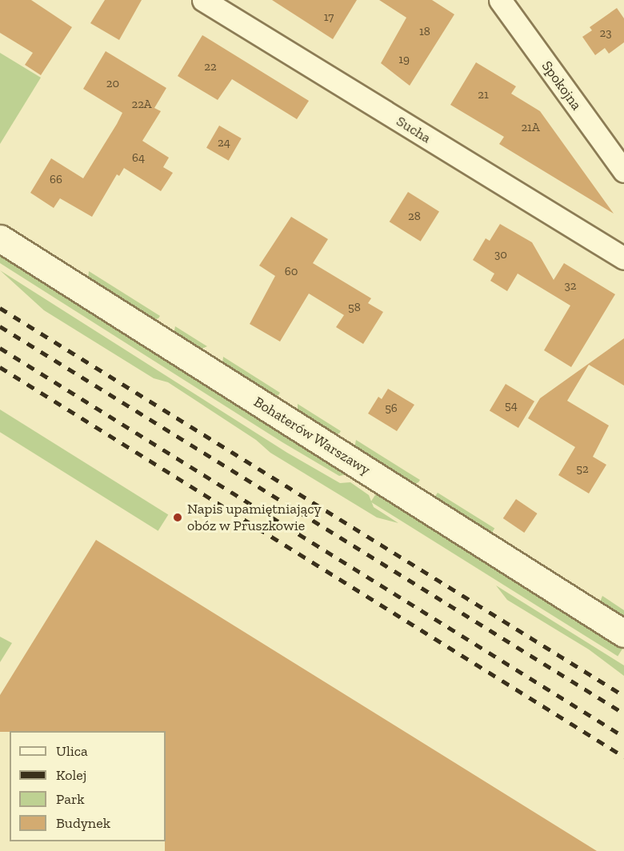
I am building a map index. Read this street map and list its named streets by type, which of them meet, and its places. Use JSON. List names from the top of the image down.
{
  "streets": {
    "street": ["Spokojna", "Sucha", "Bohaterów Warszawy"]
  },
  "places": ["Napis upamiętniający obóz w Pruszkowie"],
  "house_numbers": [
    "17",
    "18",
    "23",
    "19",
    "22",
    "20",
    "21",
    "22A",
    "21A",
    "24",
    "64",
    "66",
    "28",
    "30",
    "60",
    "32",
    "58",
    "54",
    "56",
    "52"
  ],
  "legend": [
    "Ulica",
    "Kolej",
    "Park",
    "Budynek"
  ]
}
